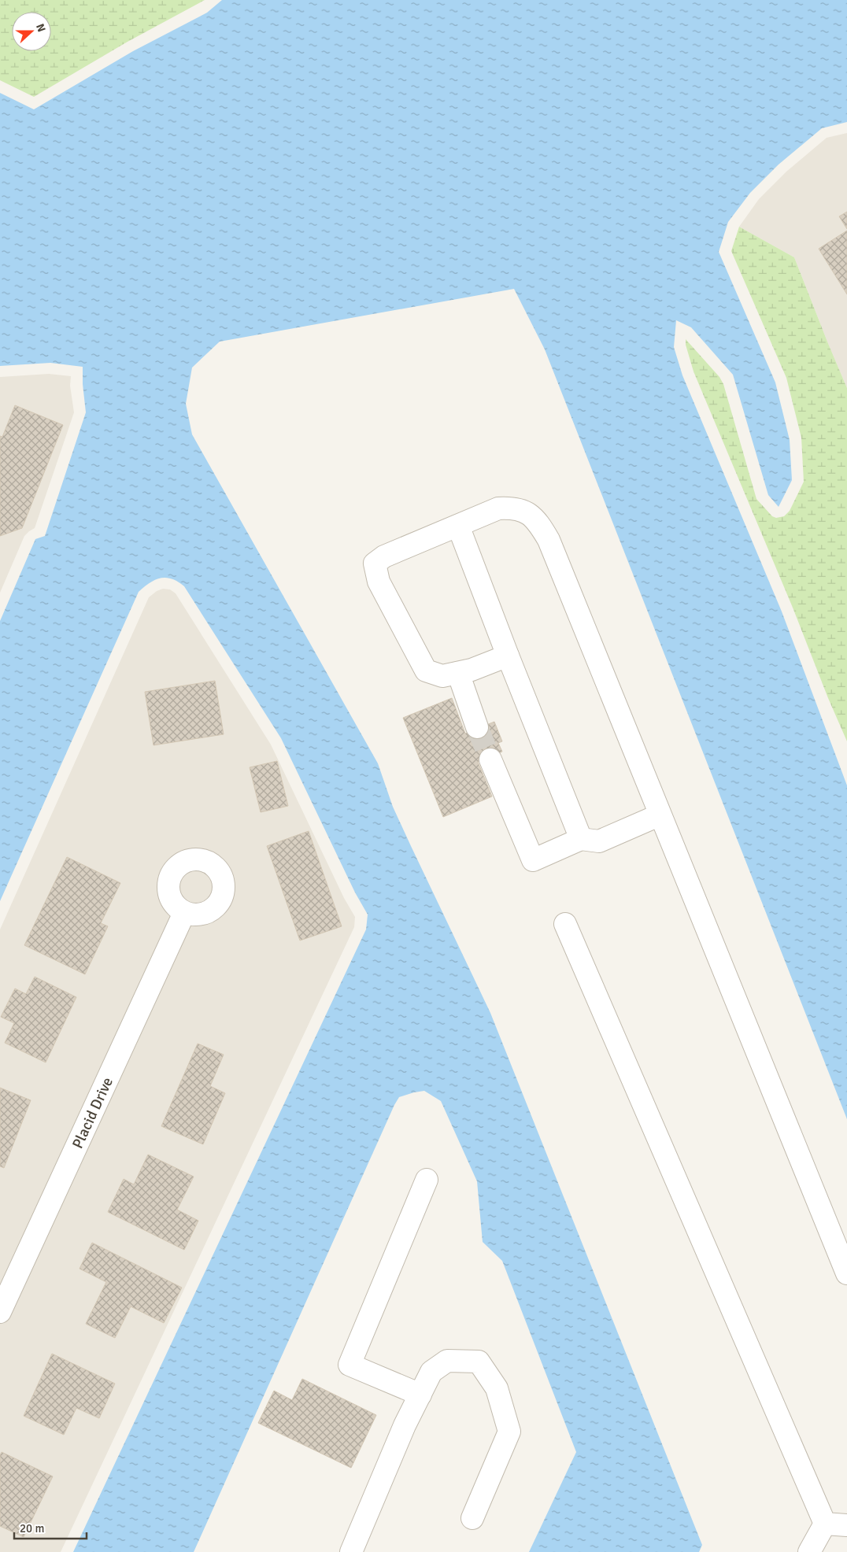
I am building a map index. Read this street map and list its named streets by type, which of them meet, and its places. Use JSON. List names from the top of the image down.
{
  "streets": {
    "street": ["Placid Drive"]
  },
  "scale_bar": "20 m",
  "north": "right"
}
